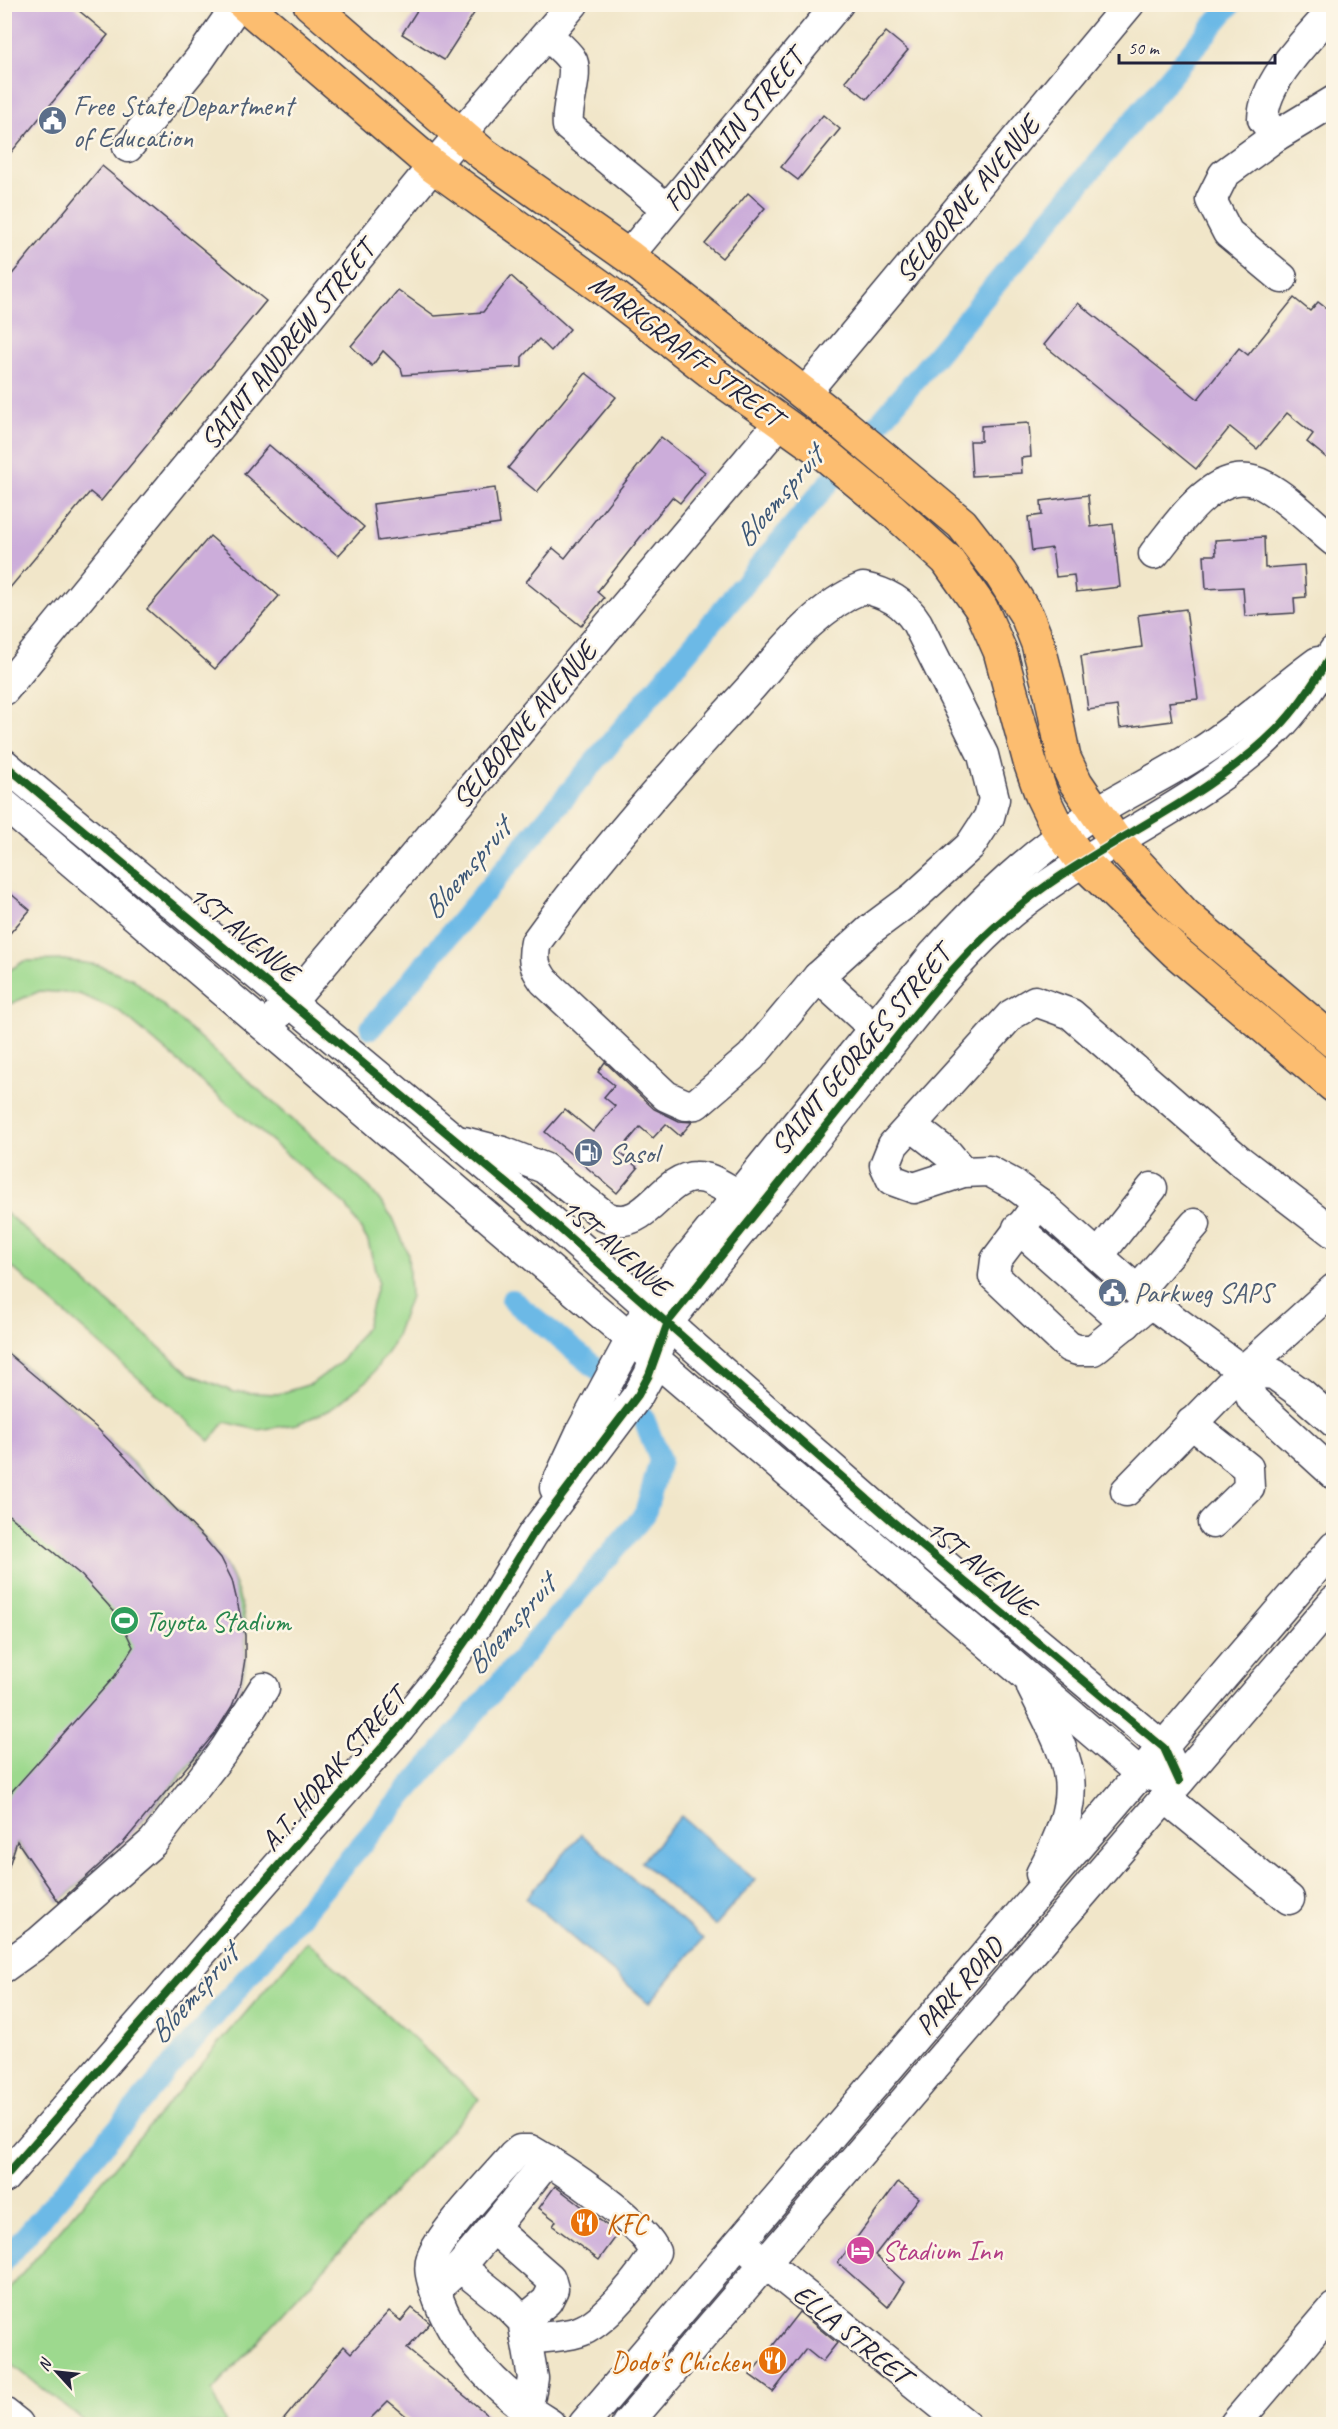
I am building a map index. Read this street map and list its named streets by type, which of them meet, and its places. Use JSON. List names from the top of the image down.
{
  "streets": {
    "main road": ["MARKGRAAFF STREET"],
    "street": [
      "FOUNTAIN STREET",
      "SELBORNE AVENUE",
      "SAINT ANDREW STREET",
      "1ST AVENUE",
      "SAINT GEORGES STREET",
      "A.T. HORAK STREET",
      "PARK ROAD",
      "ELLA STREET"
    ]
  },
  "crossings": [
    ["FOUNTAIN STREET", "MARKGRAAFF STREET"],
    ["SELBORNE AVENUE", "MARKGRAAFF STREET"],
    ["SELBORNE AVENUE", "1ST AVENUE"],
    ["SAINT ANDREW STREET", "MARKGRAAFF STREET"],
    ["MARKGRAAFF STREET", "SAINT GEORGES STREET"],
    ["1ST AVENUE", "SAINT GEORGES STREET"],
    ["1ST AVENUE", "A.T. HORAK STREET"],
    ["1ST AVENUE", "PARK ROAD"],
    ["SAINT GEORGES STREET", "A.T. HORAK STREET"],
    ["PARK ROAD", "ELLA STREET"]
  ],
  "water": ["Bloemspruit"],
  "places": {
    "public building": ["Free State Department of Education", "Parkweg SAPS"],
    "fuel station": ["Sasol"],
    "sports": ["Toyota Stadium"],
    "restaurant": ["KFC", "Dodo's Chicken"],
    "hotel": ["Stadium Inn"]
  },
  "scale_bar": "50 m",
  "north": "top left"
}
